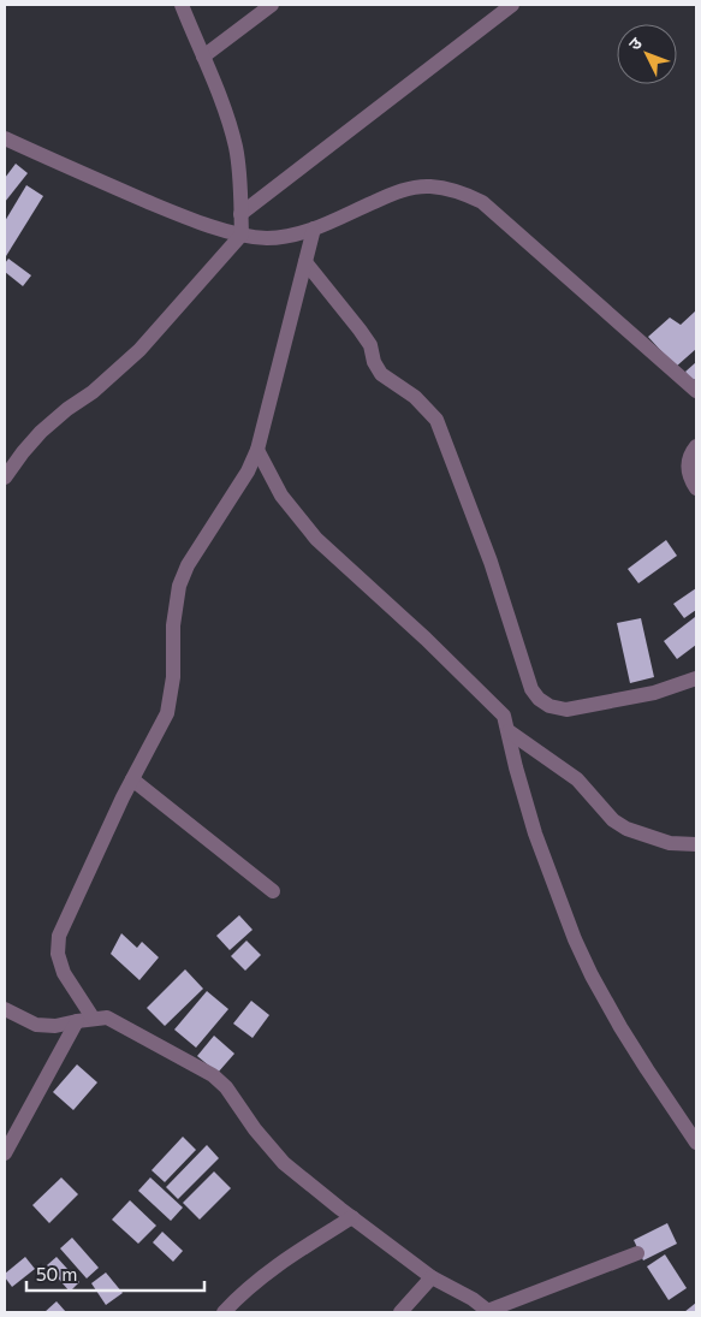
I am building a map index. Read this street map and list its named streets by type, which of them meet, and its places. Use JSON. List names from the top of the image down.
{
  "scale_bar": "50 m",
  "north": "top left"
}
